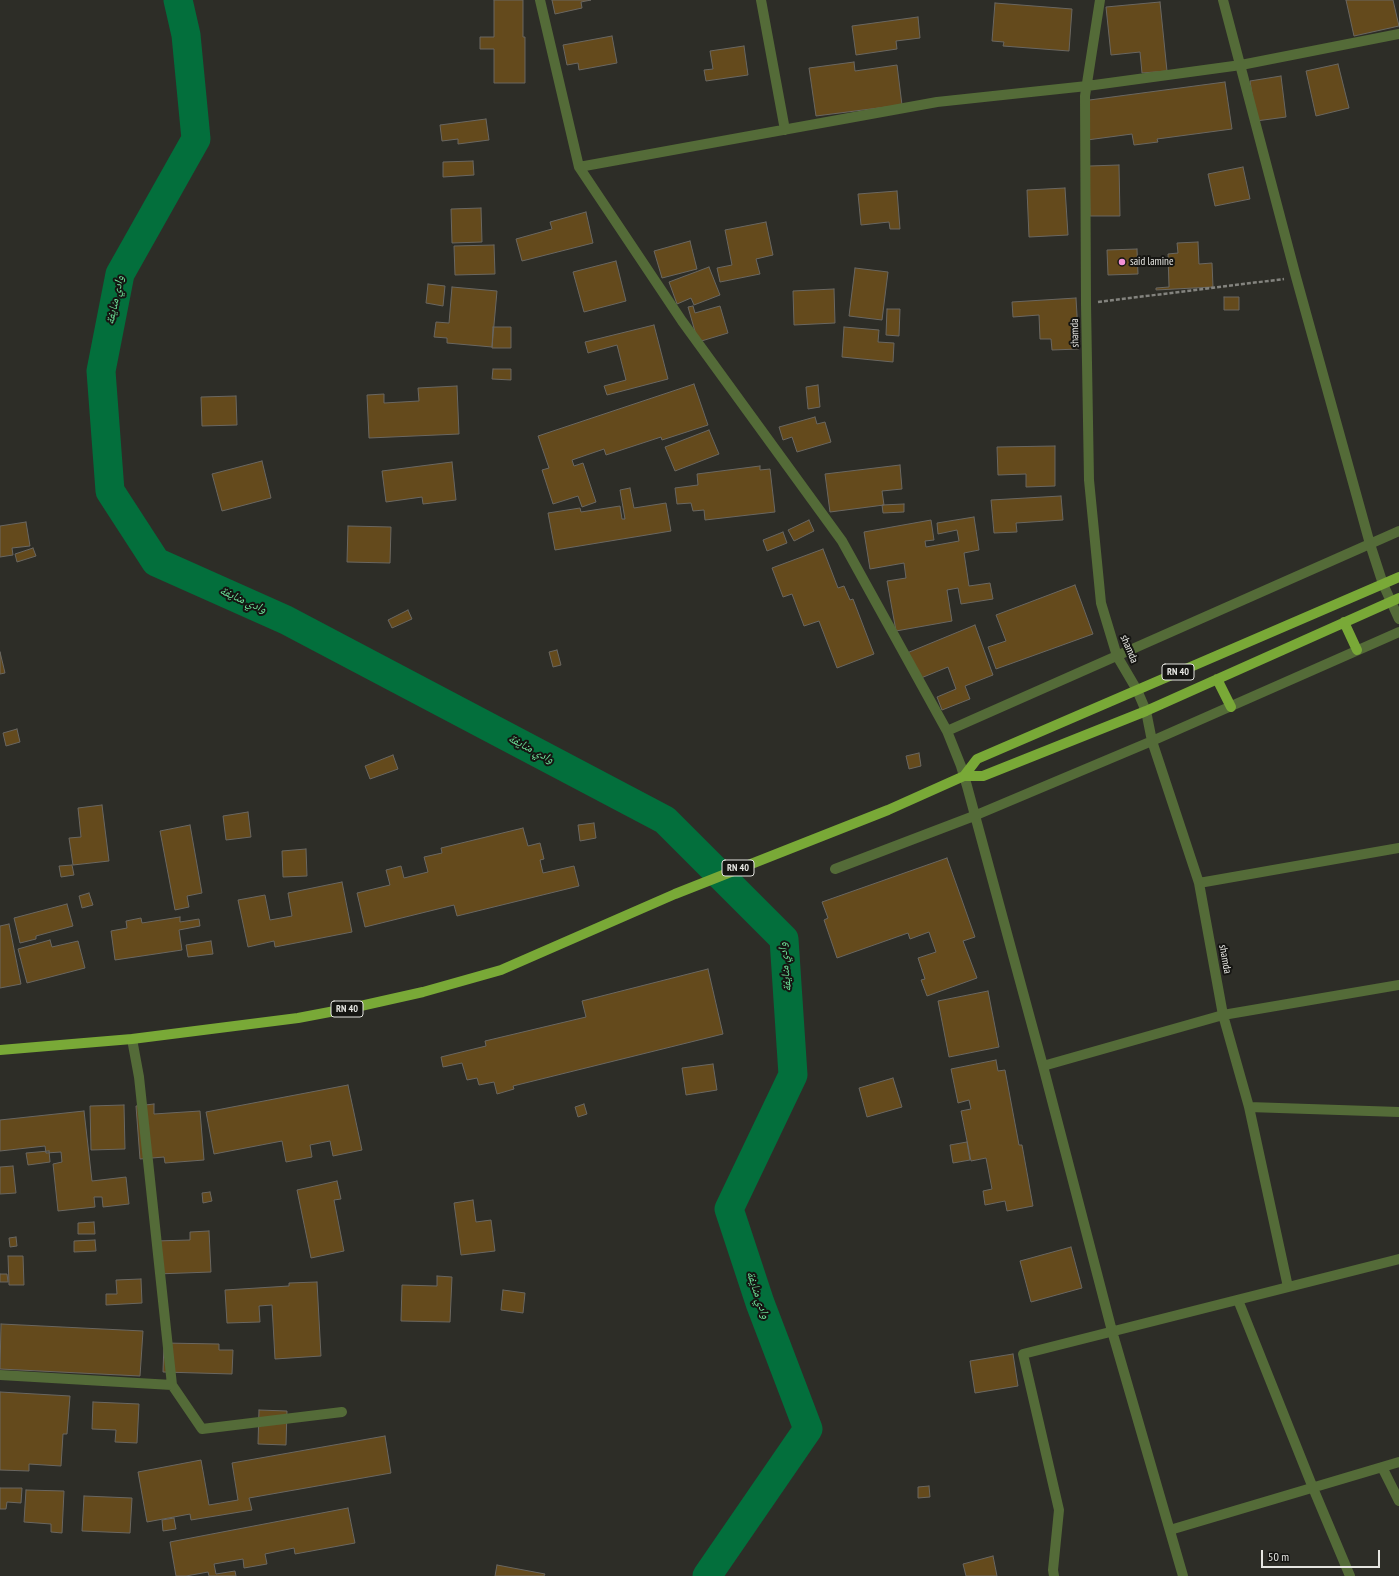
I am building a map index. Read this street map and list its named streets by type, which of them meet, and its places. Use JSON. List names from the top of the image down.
{
  "streets": {
    "main road": ["RN 40"],
    "street": ["shamda"]
  },
  "crossings": [
    ["shamda", "RN 40"]
  ],
  "water": ["وادي منايفة"],
  "places": ["said lamine"],
  "scale_bar": "50 m"
}
